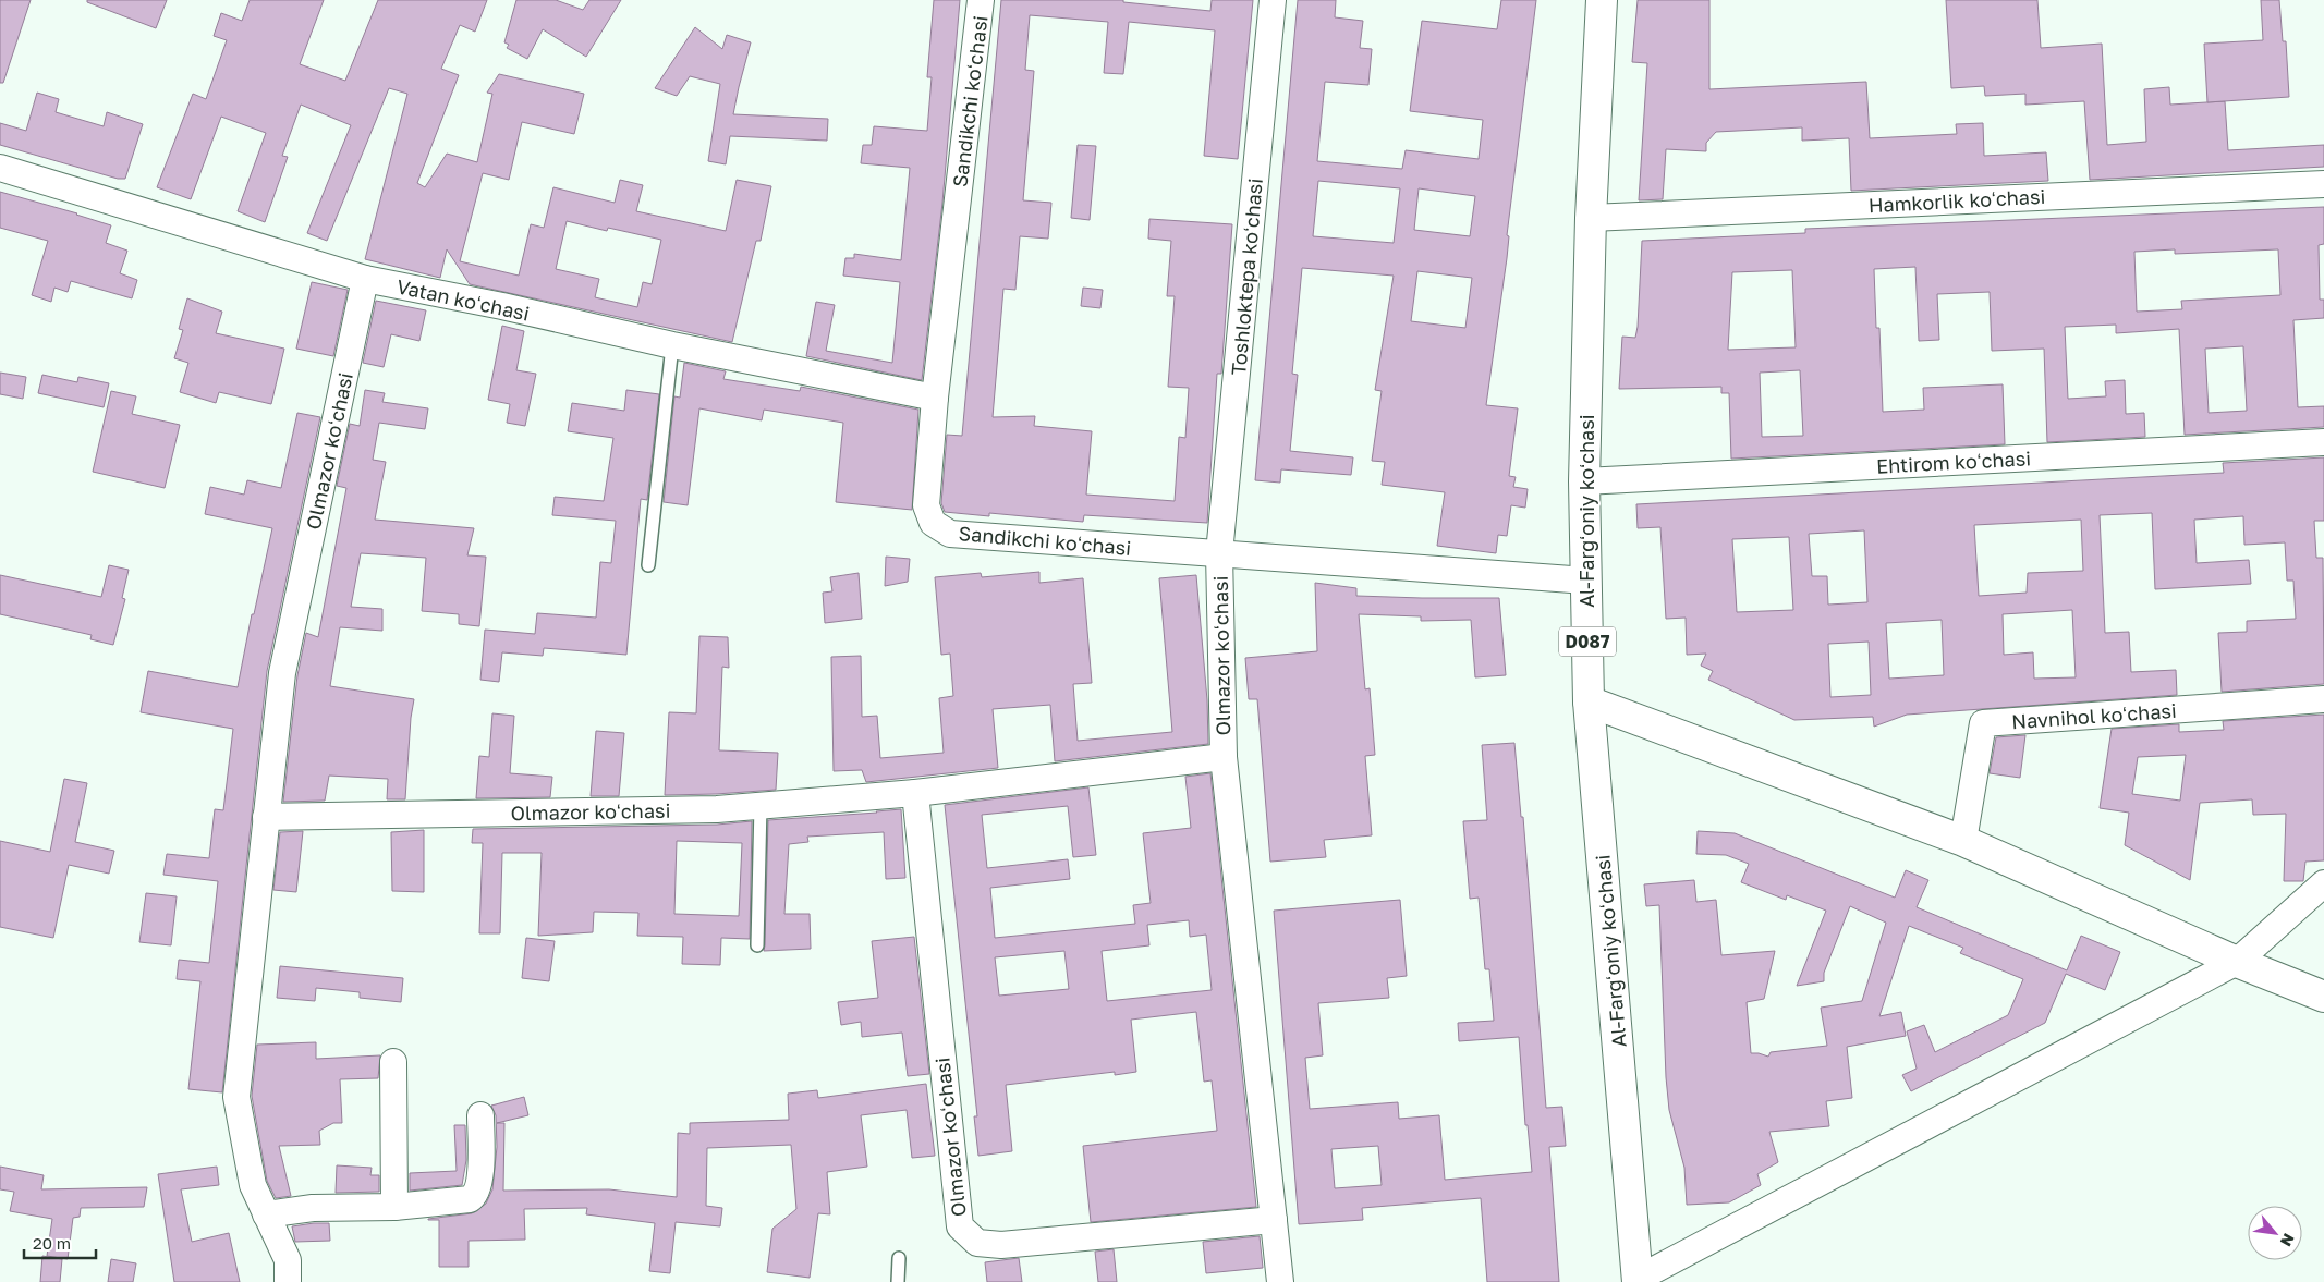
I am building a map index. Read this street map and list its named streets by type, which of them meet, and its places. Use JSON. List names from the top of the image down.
{
  "streets": {
    "main road": ["Al-Fargʻoniy koʻchasi", "D087"],
    "street": [
      "Sandikchi koʻchasi",
      "Hamkorlik koʻchasi",
      "Toshloktepa koʻchasi",
      "Vatan koʻchasi",
      "Olmazor koʻchasi",
      "Ehtirom koʻchasi",
      "Navnihol koʻchasi"
    ]
  },
  "crossings": [
    ["Sandikchi koʻchasi", "Toshloktepa koʻchasi"],
    ["Sandikchi koʻchasi", "Vatan koʻchasi"],
    ["Sandikchi koʻchasi", "Olmazor koʻchasi"],
    ["Sandikchi koʻchasi", "Al-Fargʻoniy koʻchasi"],
    ["Hamkorlik koʻchasi", "Al-Fargʻoniy koʻchasi"],
    ["Toshloktepa koʻchasi", "Olmazor koʻchasi"],
    ["Vatan koʻchasi", "Olmazor koʻchasi"],
    ["Ehtirom koʻchasi", "Al-Fargʻoniy koʻchasi"]
  ],
  "scale_bar": "20 m",
  "north": "bottom right"
}
